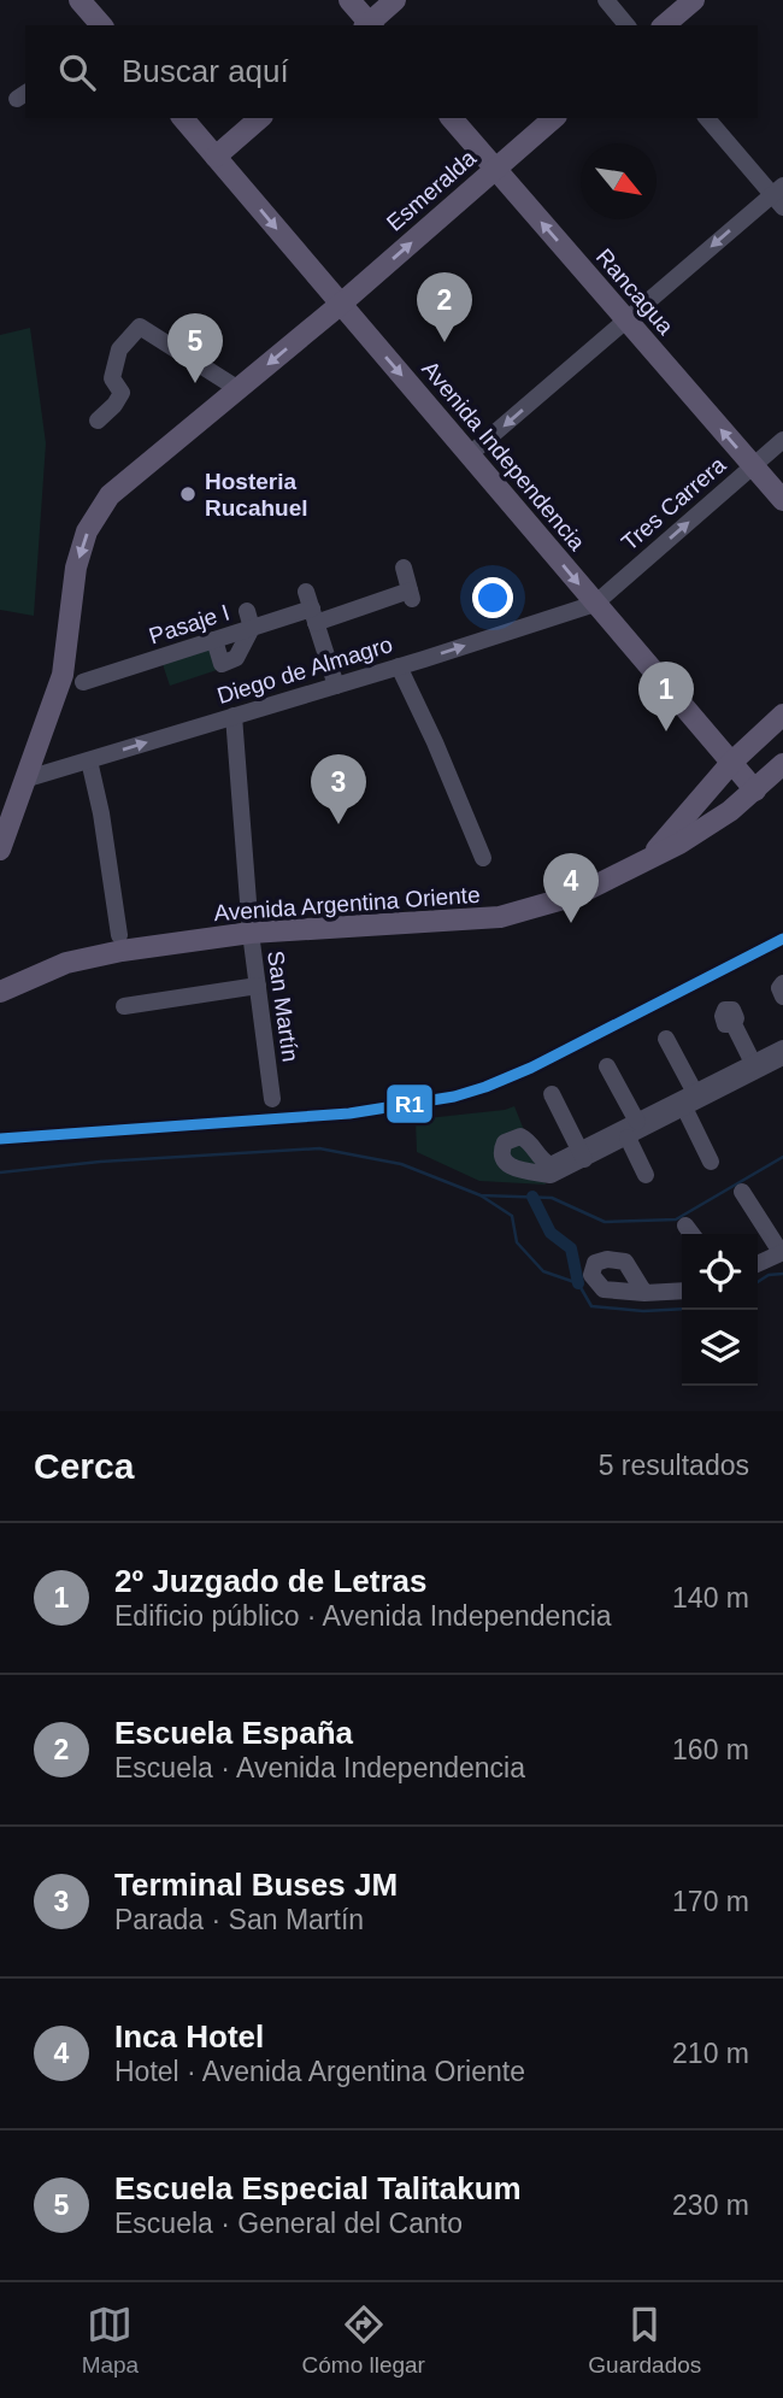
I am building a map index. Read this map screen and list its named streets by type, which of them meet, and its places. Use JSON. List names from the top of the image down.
{
  "streets": {
    "main road": [
      "Esmeralda",
      "Rancagua",
      "Avenida Independencia",
      "Avenida Argentina Oriente"
    ],
    "street": [
      "Tres Carrera",
      "Pasaje I",
      "Diego de Almagro",
      "San Martín"
    ]
  },
  "crossings": [
    ["Esmeralda", "Rancagua"],
    ["Esmeralda", "Avenida Independencia"],
    ["Esmeralda", "Diego de Almagro"],
    ["Rancagua", "Tres Carrera"],
    ["Avenida Independencia", "Tres Carrera"],
    ["Avenida Independencia", "Diego de Almagro"],
    ["Avenida Independencia", "Avenida Argentina Oriente"],
    ["Tres Carrera", "Diego de Almagro"],
    ["Diego de Almagro", "San Martín"],
    ["Avenida Argentina Oriente", "San Martín"]
  ],
  "one_way": [
    "Rancagua",
    "Avenida Independencia",
    "Tres Carrera",
    "Diego de Almagro"
  ],
  "places": ["Hosteria Rucahuel"],
  "lines": ["transit line R1"],
  "north": "bottom right",
  "page": {
    "search": "Buscar aquí",
    "pins": [
      "2",
      "5",
      "1",
      "3",
      "4"
    ],
    "heading": ["Cerca", "5 resultados"],
    "list": [
      {
        "mark": "1",
        "name": "2º Juzgado de Letras",
        "note": "Edificio público · Avenida Independencia",
        "value": "140 m"
      },
      {
        "mark": "2",
        "name": "Escuela España",
        "note": "Escuela · Avenida Independencia",
        "value": "160 m"
      },
      {
        "mark": "3",
        "name": "Terminal Buses JM",
        "note": "Parada · San Martín",
        "value": "170 m"
      },
      {
        "mark": "4",
        "name": "Inca Hotel",
        "note": "Hotel · Avenida Argentina Oriente",
        "value": "210 m"
      },
      {
        "mark": "5",
        "name": "Escuela Especial Talitakum",
        "note": "Escuela · General del Canto",
        "value": "230 m"
      }
    ],
    "nav": ["Mapa", "Cómo llegar", "Guardados"]
  }
}
